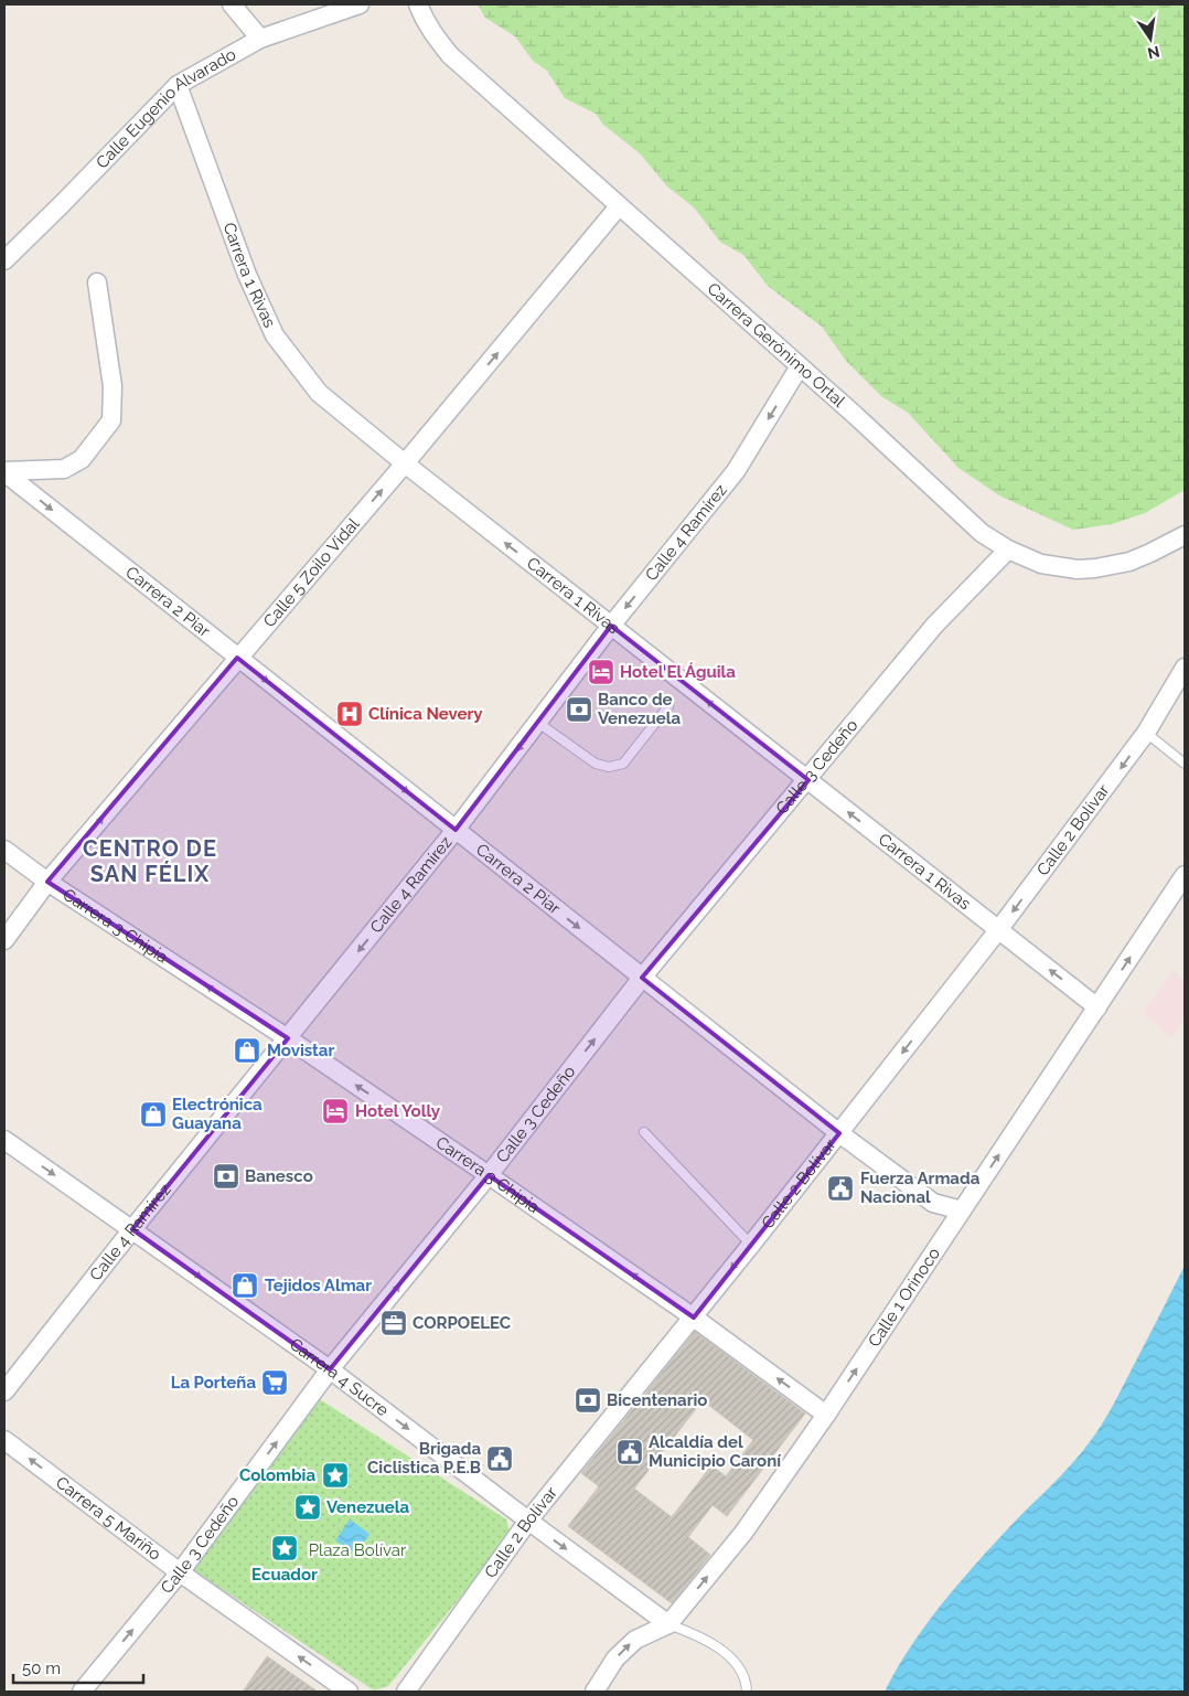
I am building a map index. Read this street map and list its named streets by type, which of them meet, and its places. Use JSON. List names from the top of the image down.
{
  "streets": {
    "street": [
      "Calle Eugenio Alvarado",
      "Carrera 1 Rivas",
      "Carrera Gerónimo Ortal",
      "Calle 4 Ramírez",
      "Calle 5 Zoilo Vidal",
      "Carrera 2 Piar",
      "Calle 3 Cedeño",
      "Calle 2 Bolívar",
      "Carrera 3 Chipia",
      "Calle 1 Orinoco",
      "Carrera 4 Sucre",
      "Carrera 5 Mariño"
    ]
  },
  "crossings": [
    ["Calle Eugenio Alvarado", "Carrera 1 Rivas"],
    ["Carrera 1 Rivas", "Calle 4 Ramírez"],
    ["Carrera 1 Rivas", "Calle 5 Zoilo Vidal"],
    ["Carrera 1 Rivas", "Calle 3 Cedeño"],
    ["Carrera 1 Rivas", "Calle 2 Bolívar"],
    ["Carrera 1 Rivas", "Calle 1 Orinoco"],
    ["Carrera Gerónimo Ortal", "Calle 4 Ramírez"],
    ["Carrera Gerónimo Ortal", "Calle 5 Zoilo Vidal"],
    ["Carrera Gerónimo Ortal", "Calle 3 Cedeño"],
    ["Calle 4 Ramírez", "Carrera 2 Piar"],
    ["Calle 4 Ramírez", "Carrera 3 Chipia"],
    ["Calle 4 Ramírez", "Carrera 4 Sucre"],
    ["Calle 5 Zoilo Vidal", "Carrera 2 Piar"],
    ["Calle 5 Zoilo Vidal", "Carrera 3 Chipia"],
    ["Carrera 2 Piar", "Calle 3 Cedeño"],
    ["Carrera 2 Piar", "Calle 2 Bolívar"],
    ["Carrera 2 Piar", "Calle 1 Orinoco"],
    ["Calle 3 Cedeño", "Carrera 3 Chipia"],
    ["Calle 3 Cedeño", "Carrera 4 Sucre"],
    ["Calle 3 Cedeño", "Carrera 5 Mariño"],
    ["Calle 2 Bolívar", "Carrera 3 Chipia"],
    ["Calle 2 Bolívar", "Carrera 4 Sucre"],
    ["Carrera 3 Chipia", "Calle 1 Orinoco"],
    ["Calle 1 Orinoco", "Carrera 4 Sucre"]
  ],
  "one_way": [
    "Carrera 1 Rivas",
    "Calle 4 Ramírez",
    "Calle 5 Zoilo Vidal",
    "Carrera 2 Piar",
    "Calle 3 Cedeño",
    "Calle 2 Bolívar",
    "Carrera 3 Chipia",
    "Calle 1 Orinoco",
    "Carrera 4 Sucre",
    "Carrera 5 Mariño"
  ],
  "districts": ["CENTRO DE SAN FÉLIX"],
  "parks": ["Plaza Bolívar"],
  "places": {
    "hotel": ["Hotel El Águila", "Hotel Yolly"],
    "bank": ["Banco de Venezuela", "Banesco", "Bicentenario"],
    "hospital": ["Clínica Nevery"],
    "shop": ["Movistar", "Electrónica Guayana", "Tejidos Almar"],
    "public building": ["Fuerza Armada Nacional", "Alcaldía del Municipio Caroní", "Brigada Ciclistica P.E.B"],
    "office": ["CORPOELEC"],
    "supermarket": ["La Porteña"],
    "place": ["Colombia", "Venezuela", "Ecuador"]
  },
  "scale_bar": "50 m",
  "north": "bottom"
}
